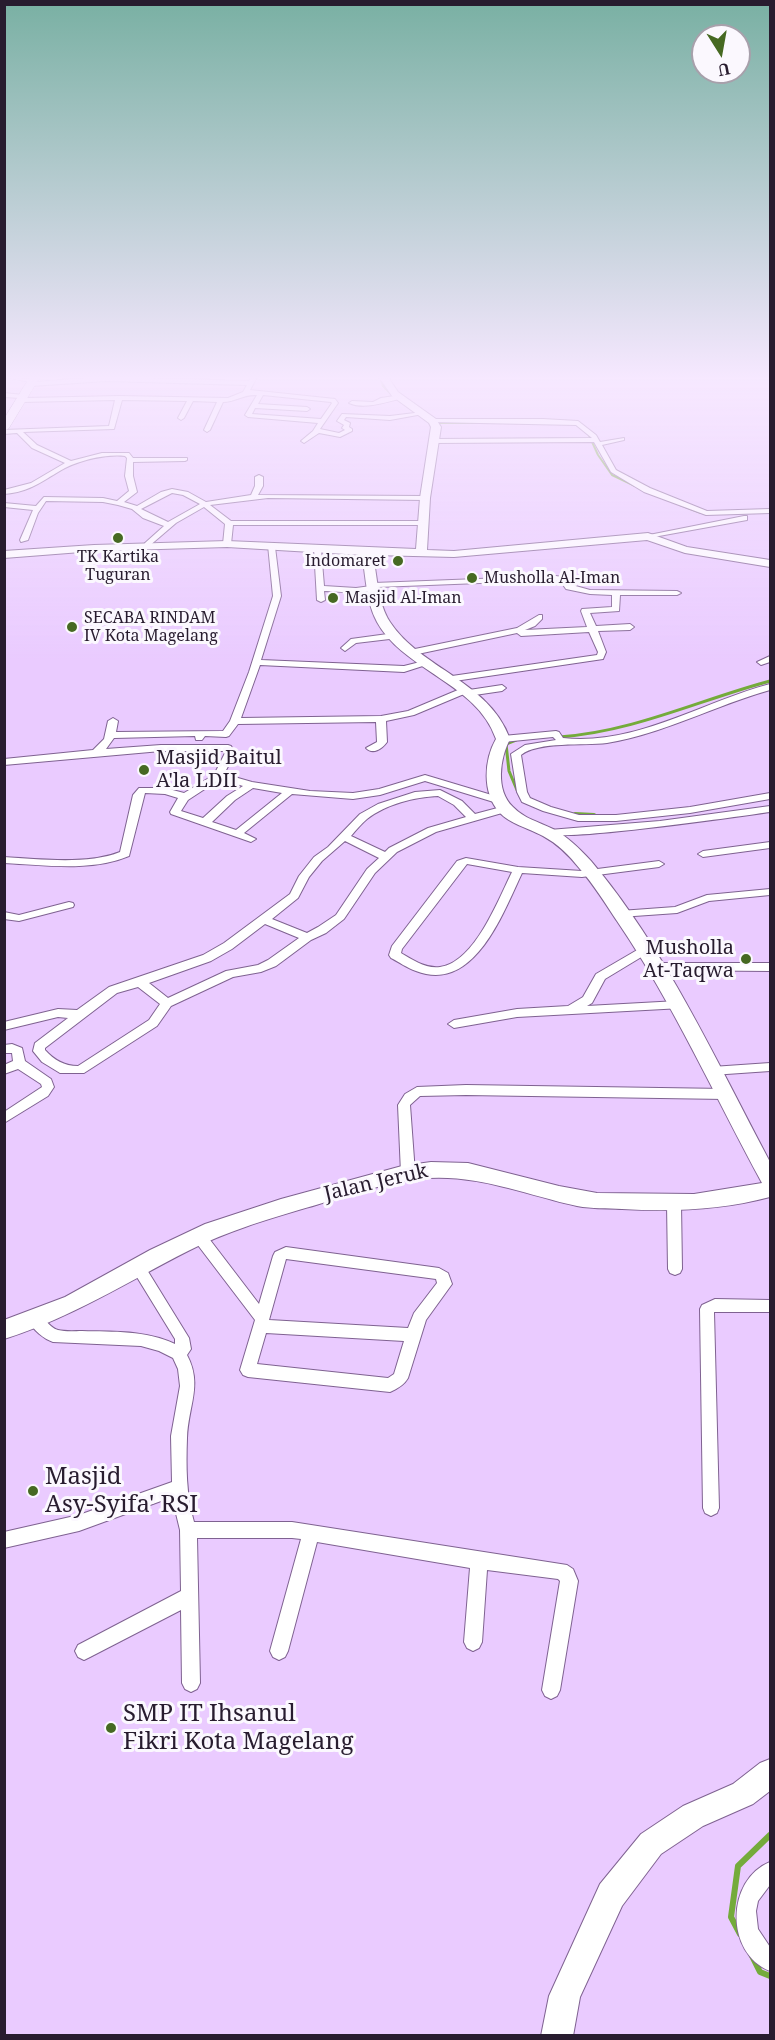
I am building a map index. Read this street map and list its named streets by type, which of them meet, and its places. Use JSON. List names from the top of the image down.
{
  "streets": {
    "street": ["Jalan Jeruk"]
  },
  "places": [
    "TK Kartika Tuguran",
    "Indomaret",
    "Musholla Al-Iman",
    "Masjid Al-Iman",
    "SECABA RINDAM IV Kota Magelang",
    "Masjid Baitul A'la LDII",
    "Musholla At-Taqwa",
    "Masjid Asy-Syifa' RSI",
    "SMP IT Ihsanul Fikri Kota Magelang"
  ],
  "north": "bottom"
}
